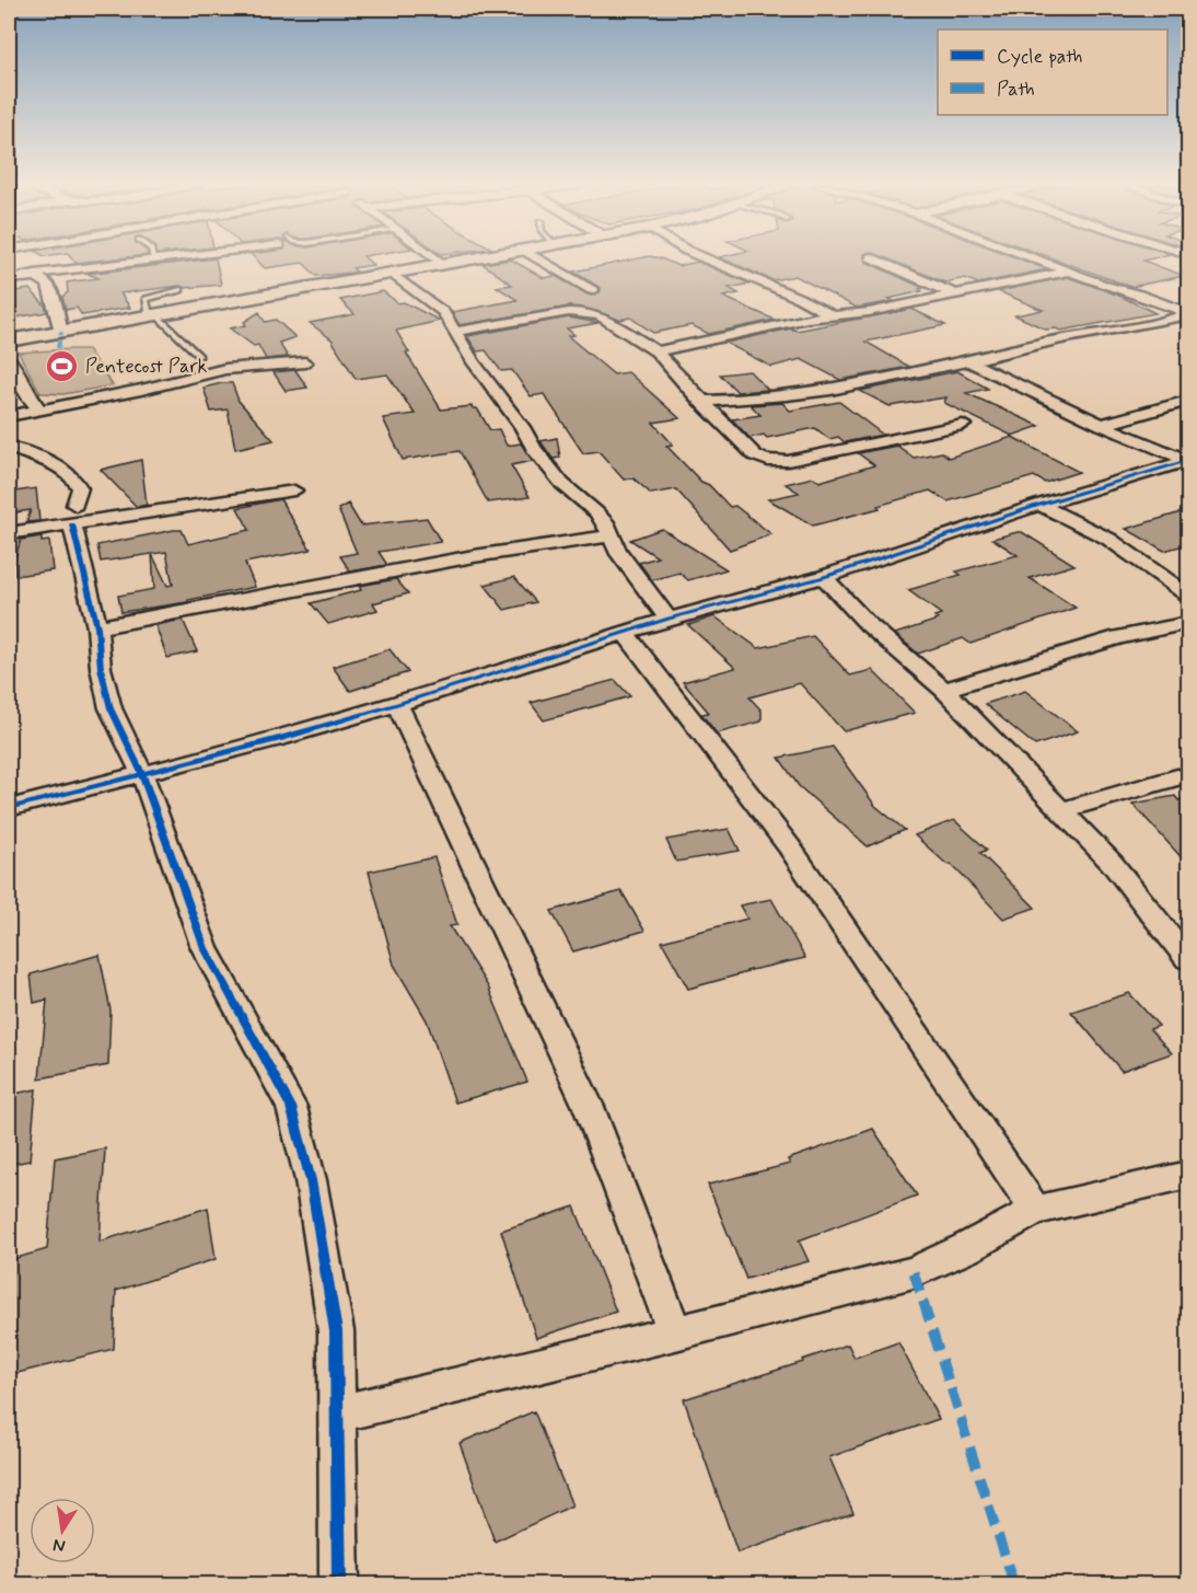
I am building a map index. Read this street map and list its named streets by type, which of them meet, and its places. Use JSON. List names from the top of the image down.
{
  "places": {
    "sports": ["Pentecost Park"]
  },
  "legend": ["Cycle path", "Path"],
  "north": "bottom"
}
